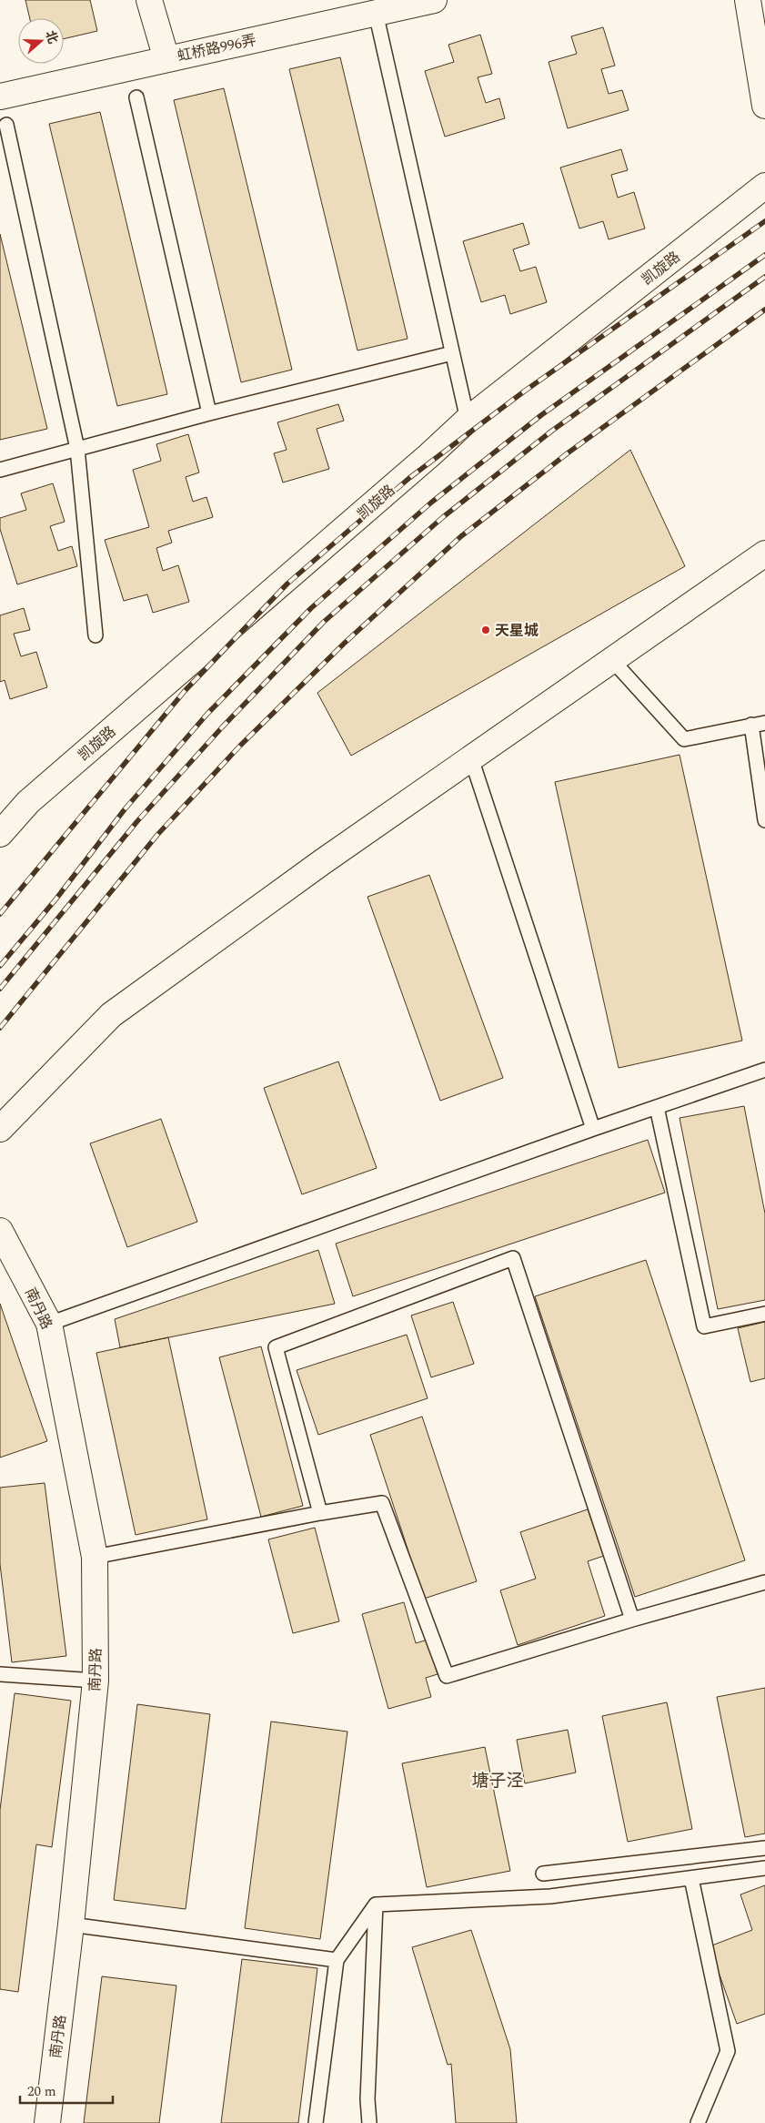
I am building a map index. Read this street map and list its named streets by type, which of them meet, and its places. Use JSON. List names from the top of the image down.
{
  "streets": {
    "street": ["虹桥路996弄", "凯旋路", "南丹路"]
  },
  "districts": ["塘子泾"],
  "places": ["天星城"],
  "scale_bar": "20 m",
  "north": "right"
}
